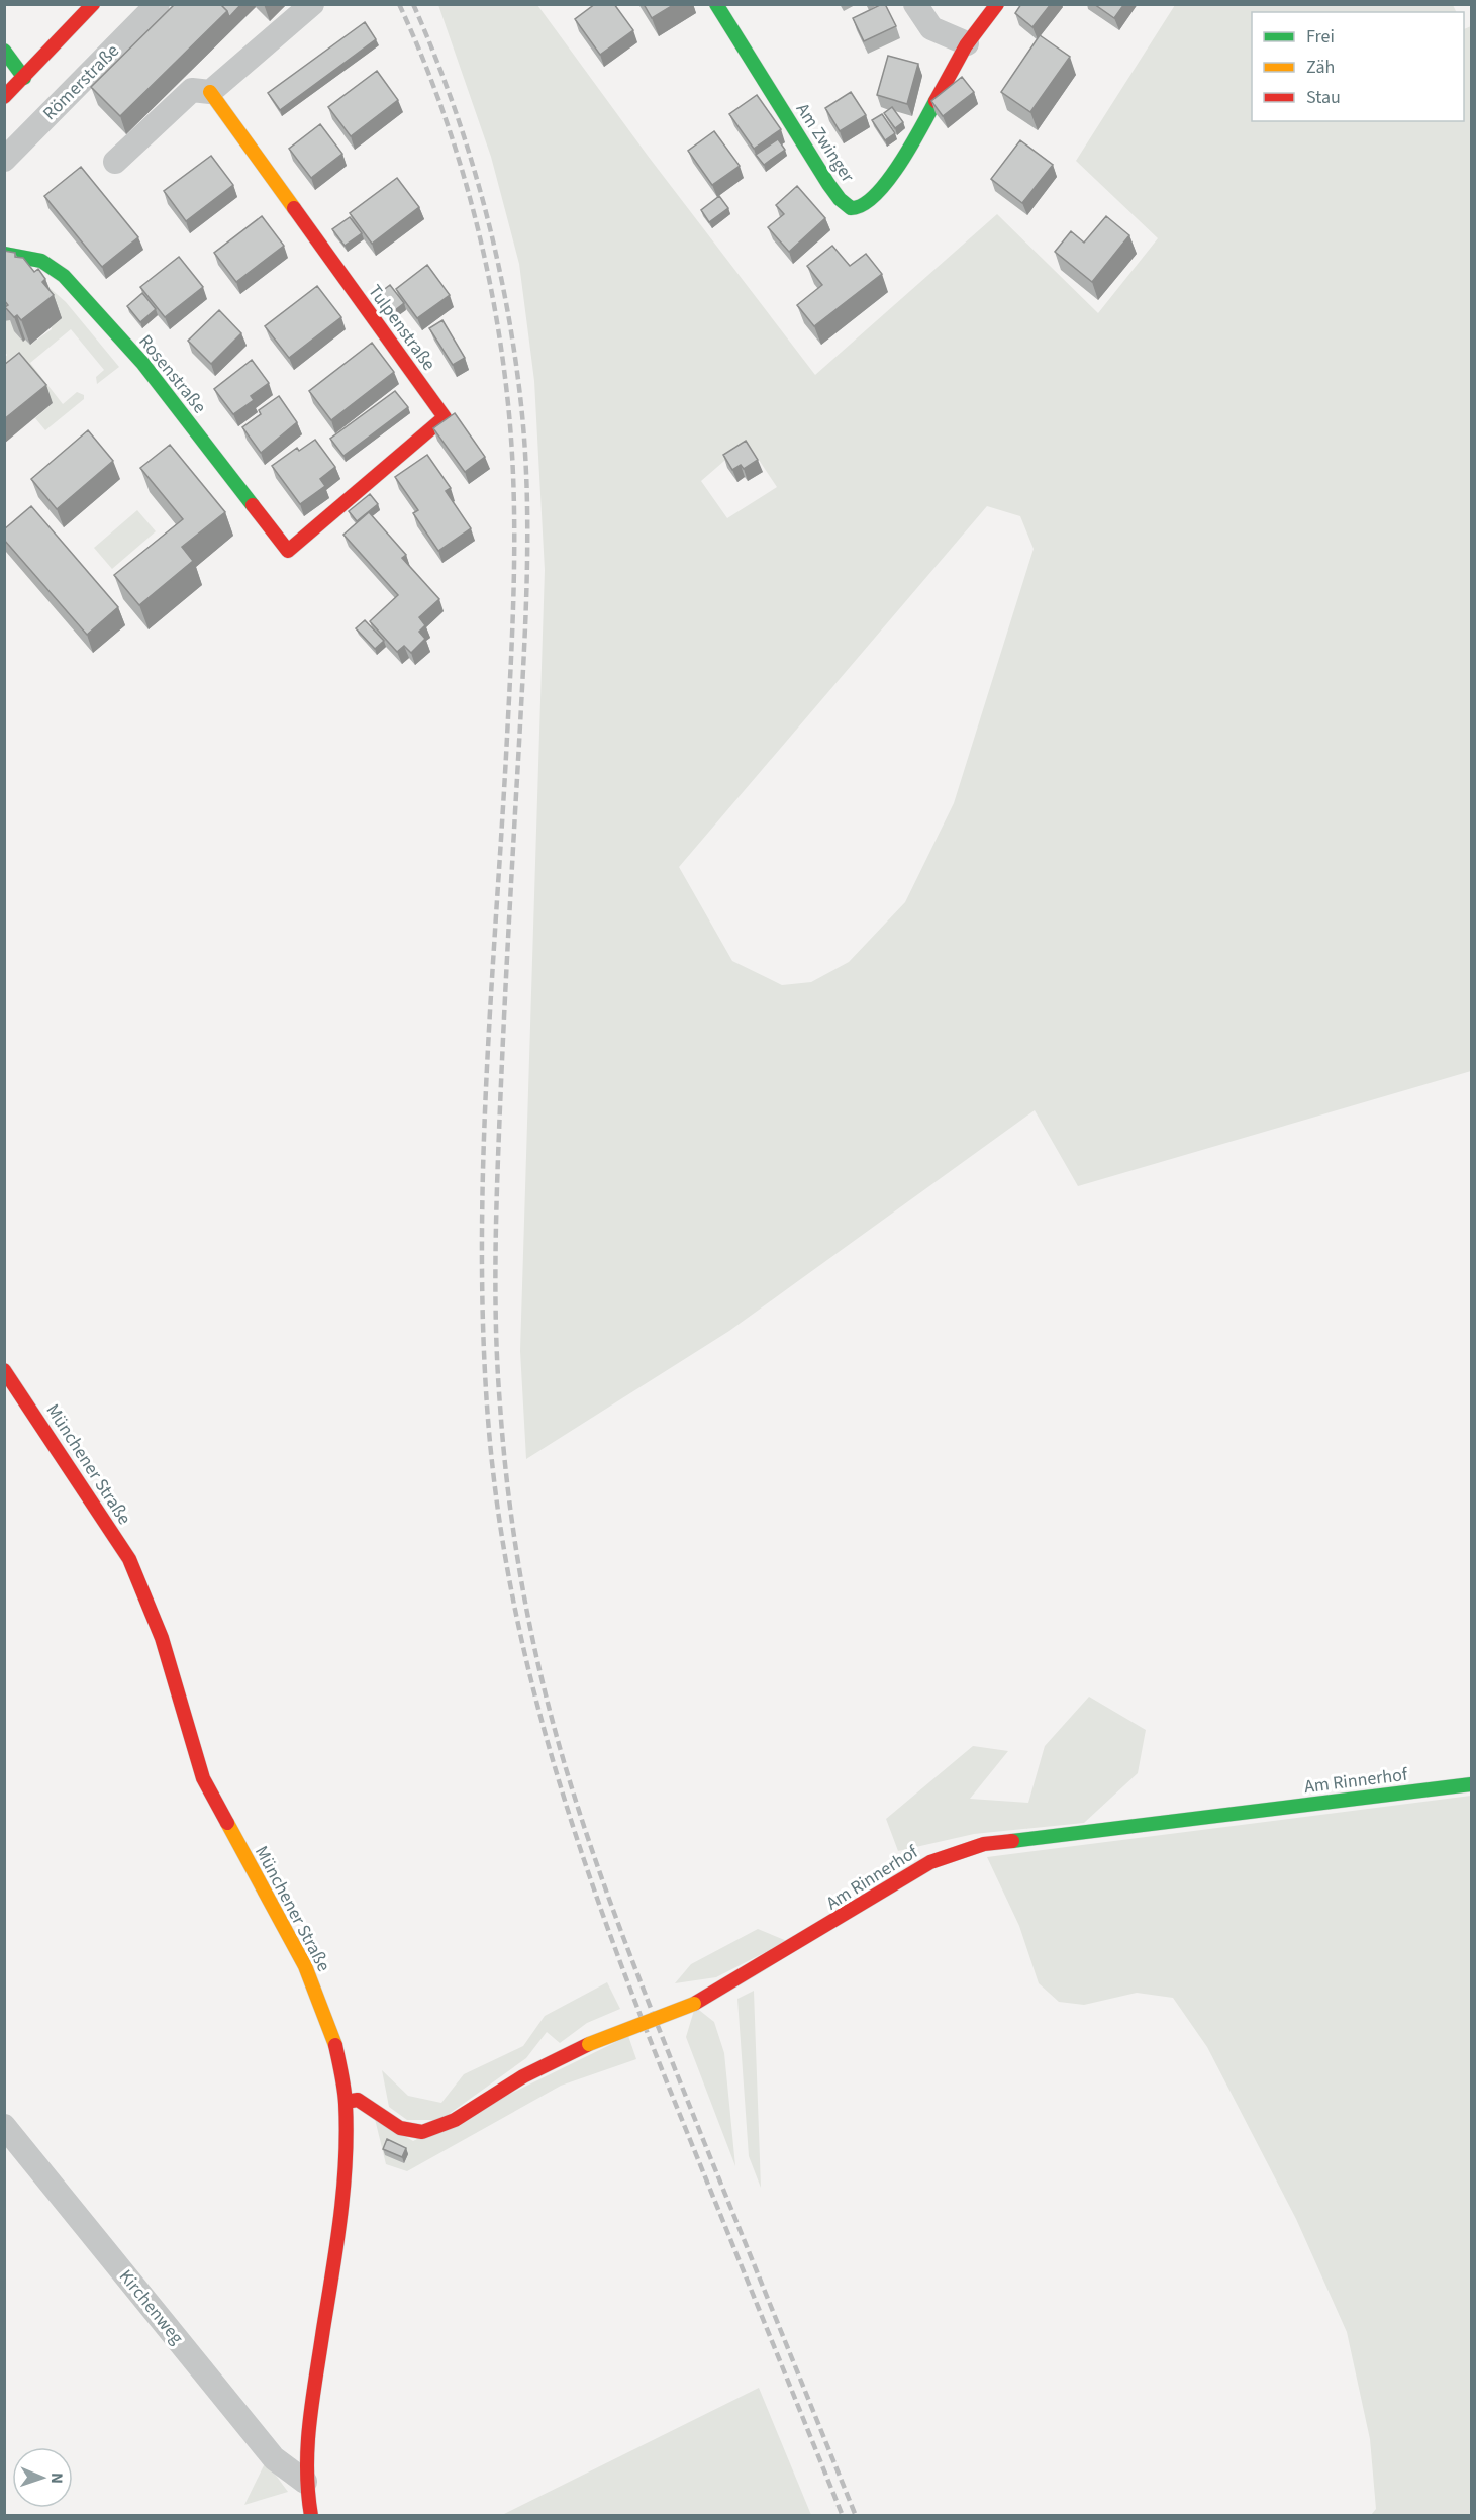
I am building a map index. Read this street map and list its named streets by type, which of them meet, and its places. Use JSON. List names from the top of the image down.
{
  "streets": {
    "street": [
      "Römerstraße",
      "Am Zwinger",
      "Tulpenstraße",
      "Rosenstraße",
      "Münchener Straße",
      "Am Rinnerhof",
      "Kirchenweg"
    ]
  },
  "crossings": [
    ["Tulpenstraße", "Rosenstraße"],
    ["Münchener Straße", "Am Rinnerhof"],
    ["Münchener Straße", "Kirchenweg"]
  ],
  "legend": ["Frei", "Zäh", "Stau"],
  "north": "right"
}
